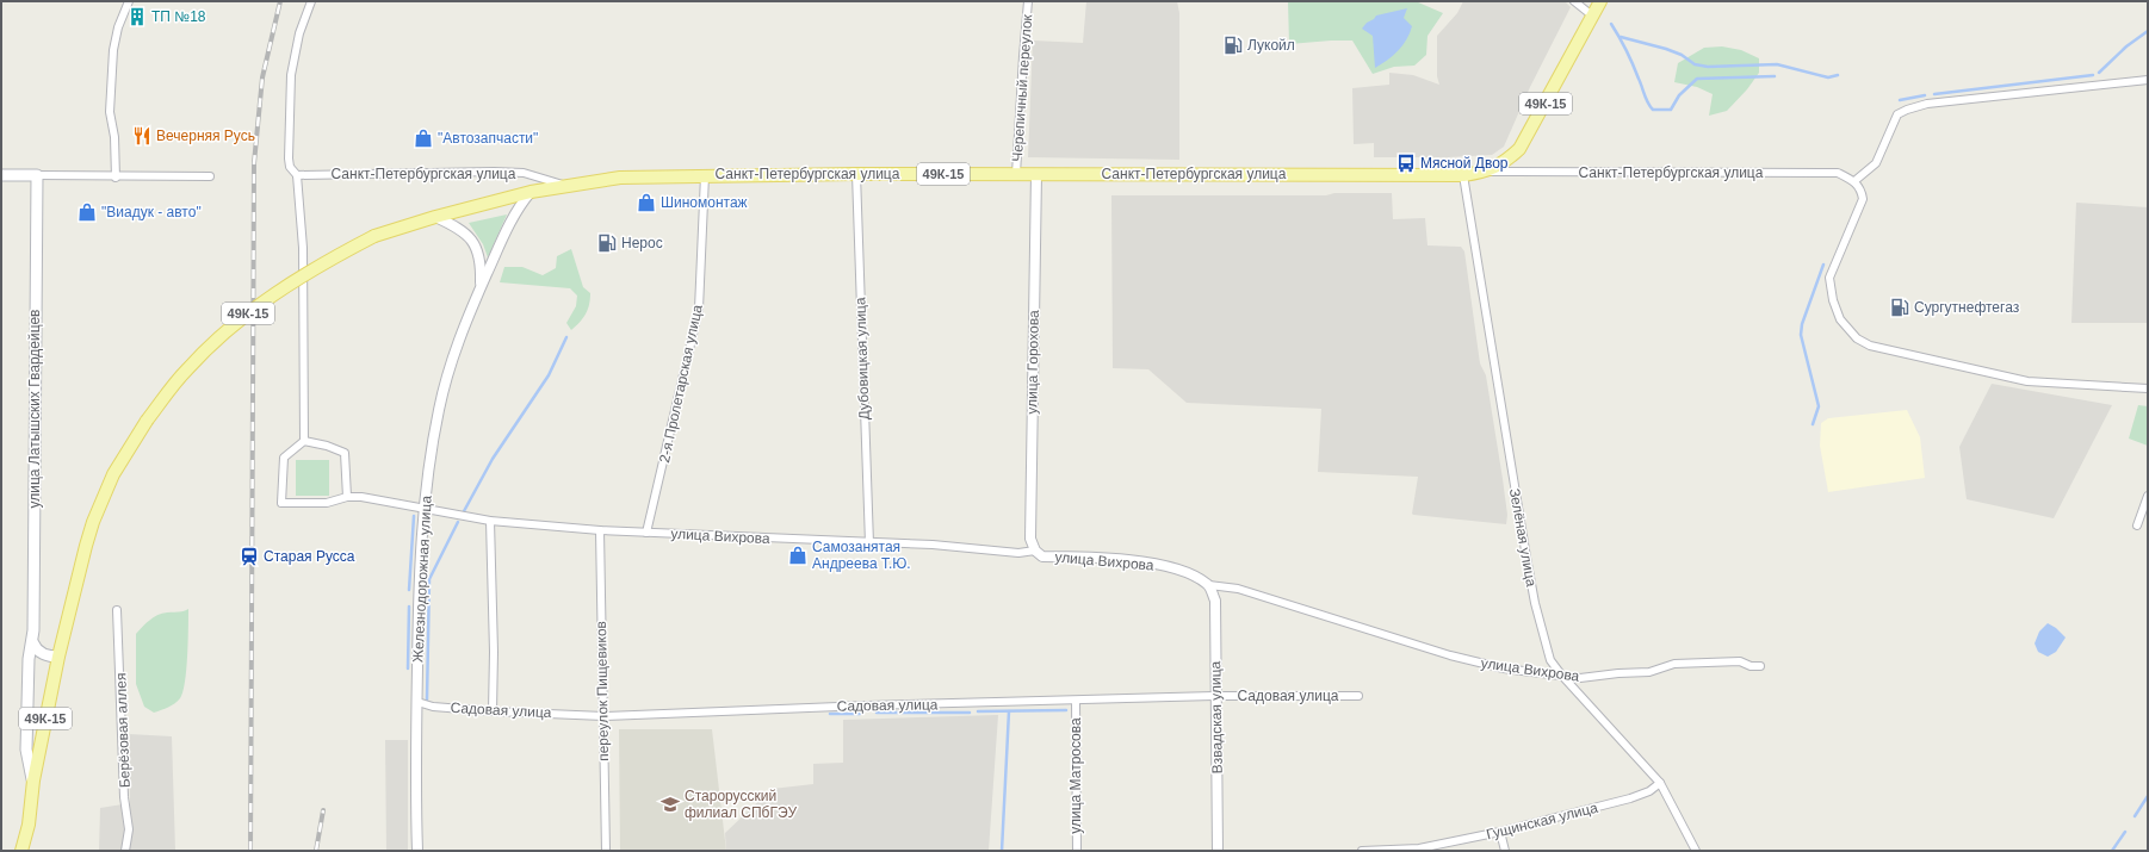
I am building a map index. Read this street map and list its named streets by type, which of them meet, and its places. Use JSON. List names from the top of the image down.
{
  "streets": {
    "main road": ["49К-15", "Санкт-Петербургская улица", "улица Латышских Гвардейцев"],
    "street": [
      "Черепичный переулок",
      "Дубовицкая улица",
      "улица Горохова",
      "2-я Пролетарская улица",
      "улица Вихрова",
      "Зелёная улица",
      "Железнодорожная улица",
      "переулок Пищевиков",
      "Садовая улица",
      "Взвадская улица",
      "Берёзовая аллея",
      "улица Матросова",
      "Гущинская улица"
    ]
  },
  "crossings": [
    ["Черепичный переулок", "Санкт-Петербургская улица"],
    ["49К-15", "Санкт-Петербургская улица"],
    ["49К-15", "улица Латышских Гвардейцев"],
    ["49К-15", "Зелёная улица"],
    ["49К-15", "Железнодорожная улица"],
    ["Санкт-Петербургская улица", "Дубовицкая улица"],
    ["Санкт-Петербургская улица", "улица Горохова"],
    ["Санкт-Петербургская улица", "2-я Пролетарская улица"],
    ["Санкт-Петербургская улица", "Зелёная улица"],
    ["Дубовицкая улица", "улица Вихрова"],
    ["улица Горохова", "улица Вихрова"],
    ["2-я Пролетарская улица", "улица Вихрова"],
    ["улица Вихрова", "Зелёная улица"],
    ["улица Вихрова", "Железнодорожная улица"],
    ["улица Вихрова", "переулок Пищевиков"],
    ["улица Вихрова", "Взвадская улица"],
    ["Зелёная улица", "Гущинская улица"],
    ["Железнодорожная улица", "Садовая улица"],
    ["переулок Пищевиков", "Садовая улица"],
    ["Садовая улица", "Взвадская улица"],
    ["Садовая улица", "улица Матросова"]
  ],
  "places": {
    "building": ["ТП №18"],
    "fuel station": ["Лукойл", "Нерос", "Сургутнефтегаз"],
    "restaurant": ["Вечерняя Русь"],
    "shop": [
      "\"Автозапчасти\"",
      "Шиномонтаж",
      "\"Виадук - авто\"",
      "Самозанятая Андреева Т.Ю."
    ],
    "bus stop": ["Мясной Двор"],
    "station": ["Старая Русса"],
    "school or university": ["Старорусский филиал СПбГЭУ"]
  }
}
